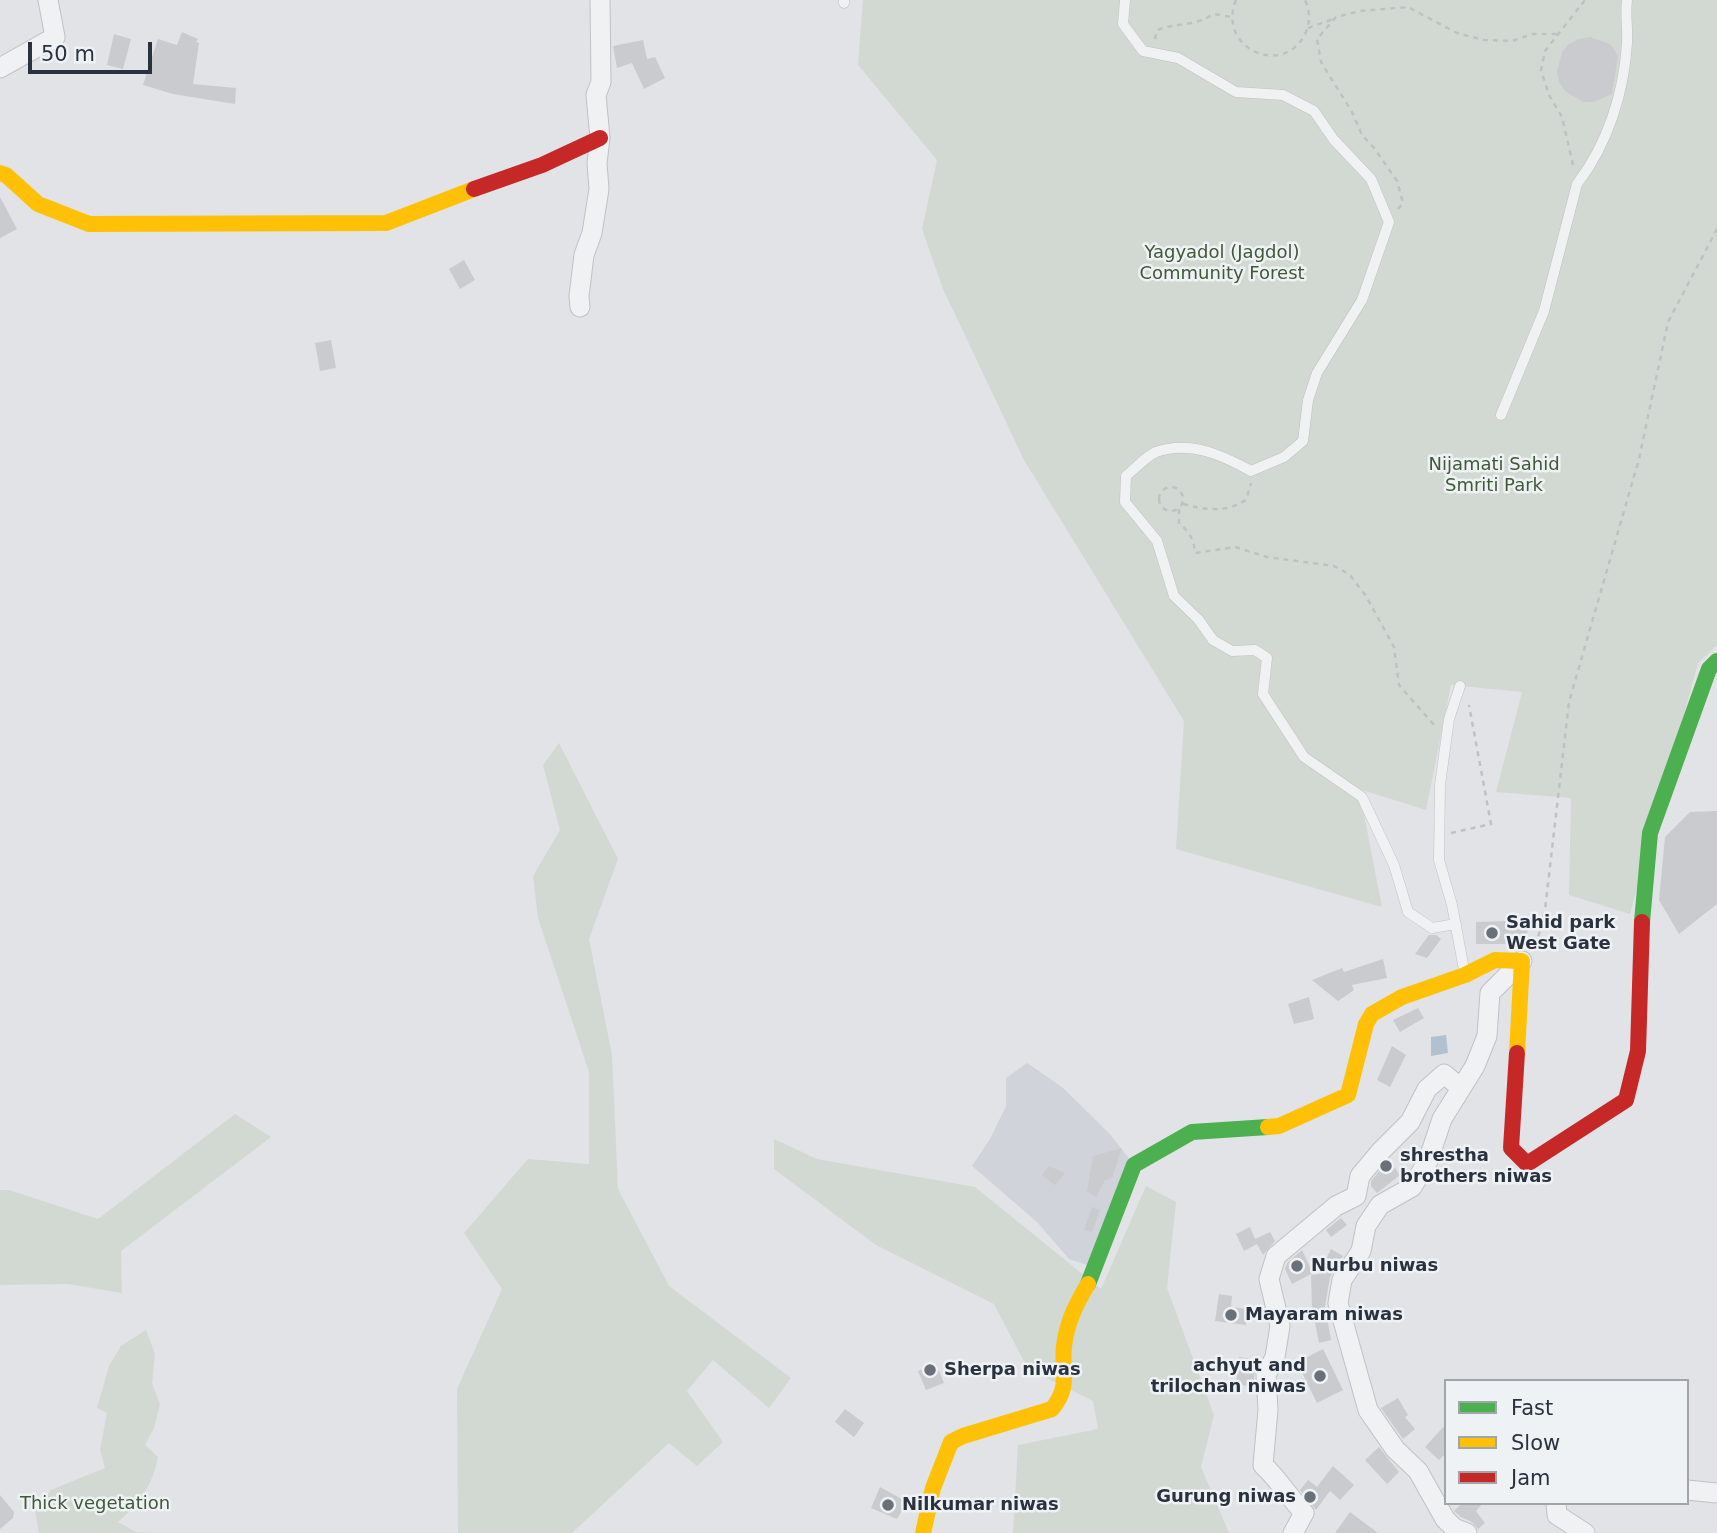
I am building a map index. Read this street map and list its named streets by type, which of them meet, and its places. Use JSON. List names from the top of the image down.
{
  "parks": ["Yagyadol (Jagdol) Community Forest", "Nijamati Sahid Smriti Park", "Thick vegetation"],
  "places": [
    "Sahid park West Gate",
    "shrestha brothers niwas",
    "Nurbu niwas",
    "Mayaram niwas",
    "Sherpa niwas",
    "achyut and trilochan niwas",
    "Gurung niwas",
    "Nilkumar niwas"
  ],
  "legend": ["Fast", "Slow", "Jam"],
  "scale_bar": "50 m"
}
